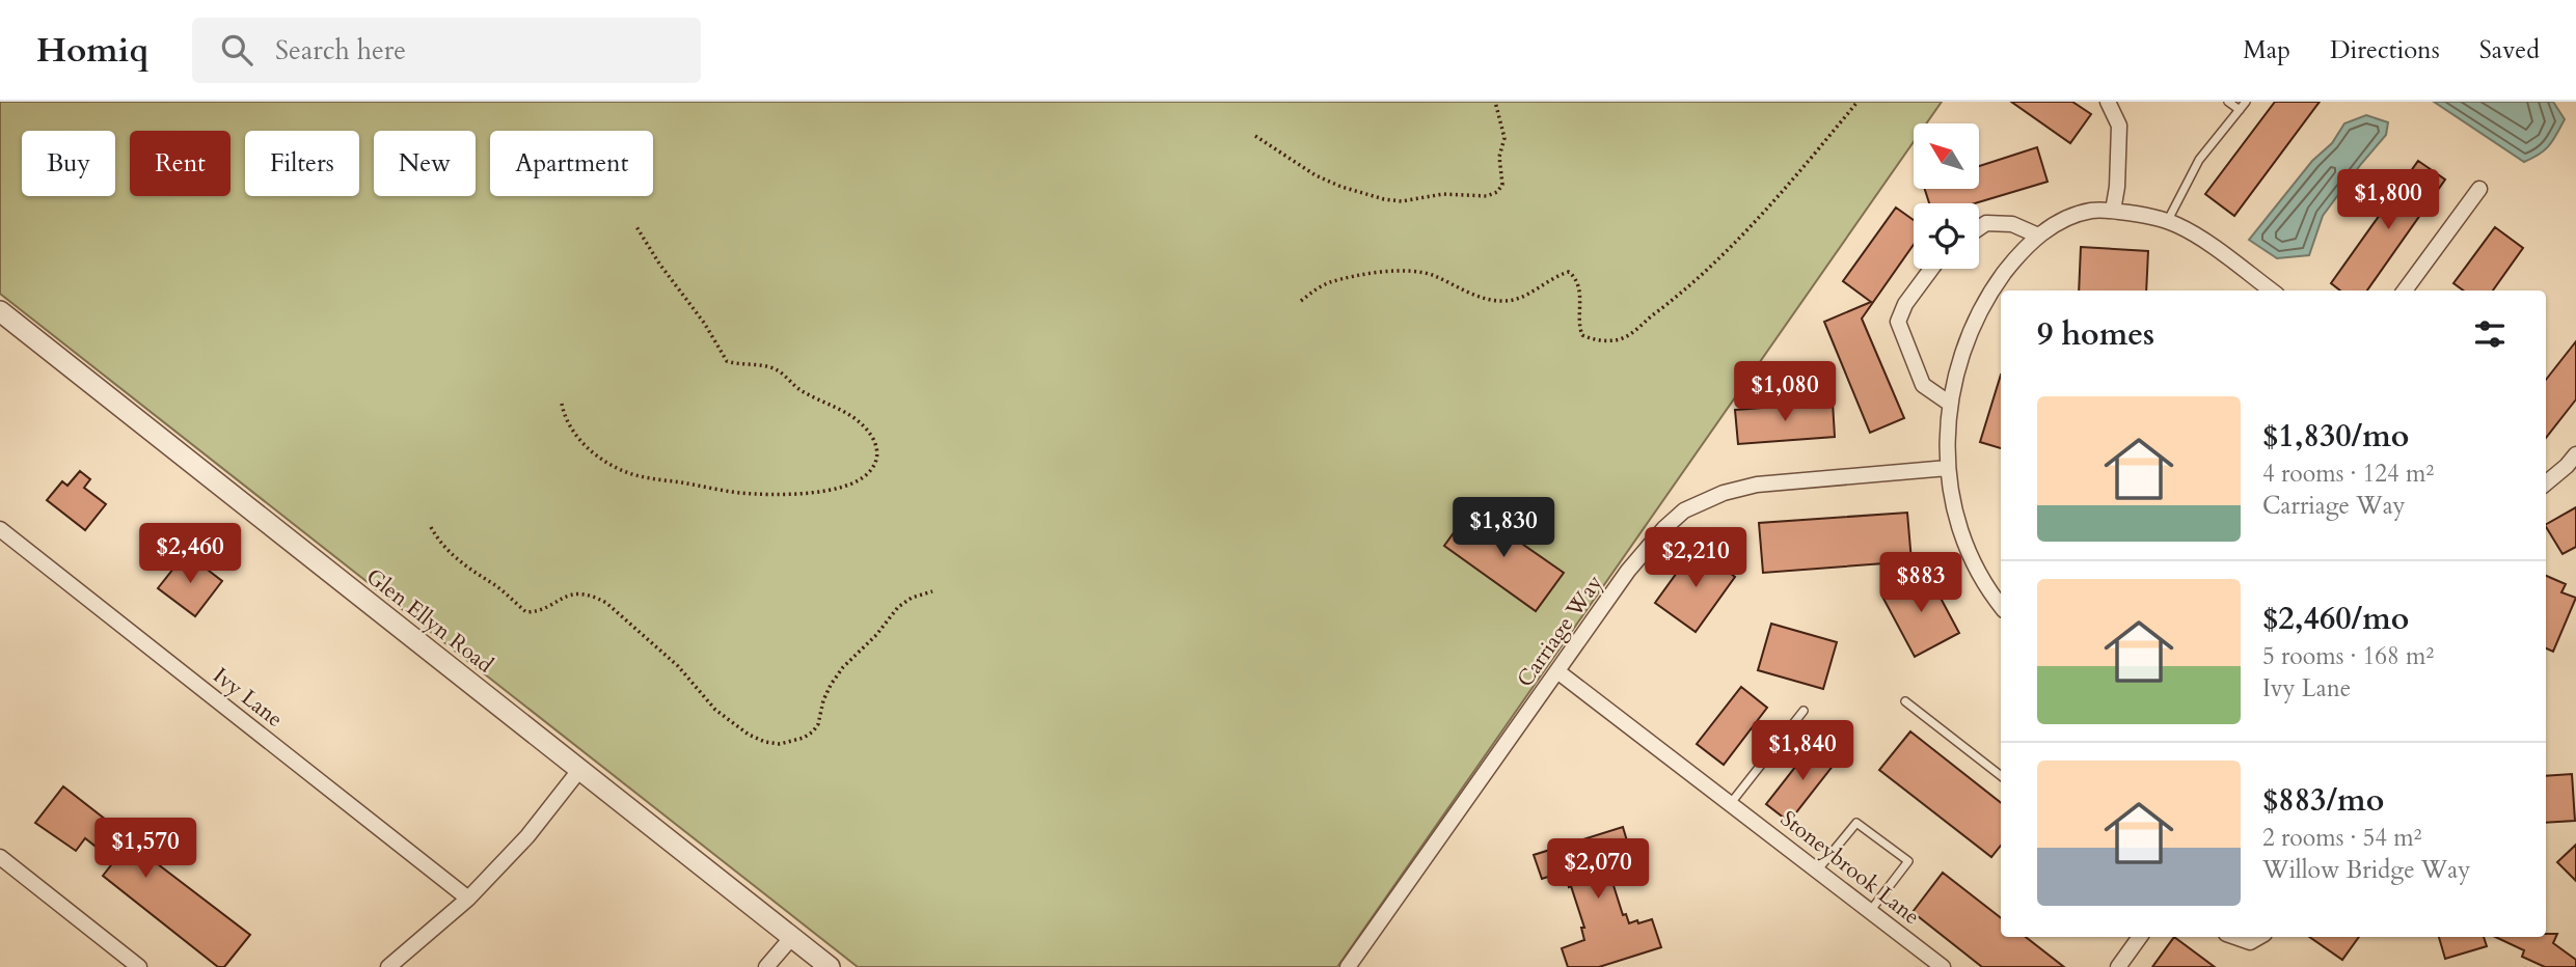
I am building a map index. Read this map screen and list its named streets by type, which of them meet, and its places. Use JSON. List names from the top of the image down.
{
  "streets": {
    "street": [
      "Glen Ellyn Road",
      "Carriage Way",
      "Ivy Lane",
      "Stoneybrook Lane"
    ]
  },
  "crossings": [
    ["Carriage Way", "Stoneybrook Lane"]
  ],
  "north": "top left",
  "page": {
    "header": "Homiq",
    "search": "Search here",
    "nav": ["Map", "Directions", "Saved"],
    "chip": [
      "Buy",
      "Rent",
      "Filters",
      "New",
      "Apartment"
    ],
    "price": [
      "$1,800",
      "$1,080",
      "$1,830",
      "$2,460",
      "$2,210",
      "$883",
      "$1,840",
      "$1,570",
      "$2,070"
    ],
    "heading": "9 homes",
    "list": [
      {
        "name": "$1,830/mo",
        "note": "4 rooms · 124 m² · Carriage Way"
      },
      {
        "name": "$2,460/mo",
        "note": "5 rooms · 168 m² · Ivy Lane"
      },
      {
        "name": "$883/mo",
        "note": "2 rooms · 54 m² · Willow Bridge Way"
      }
    ]
  }
}
